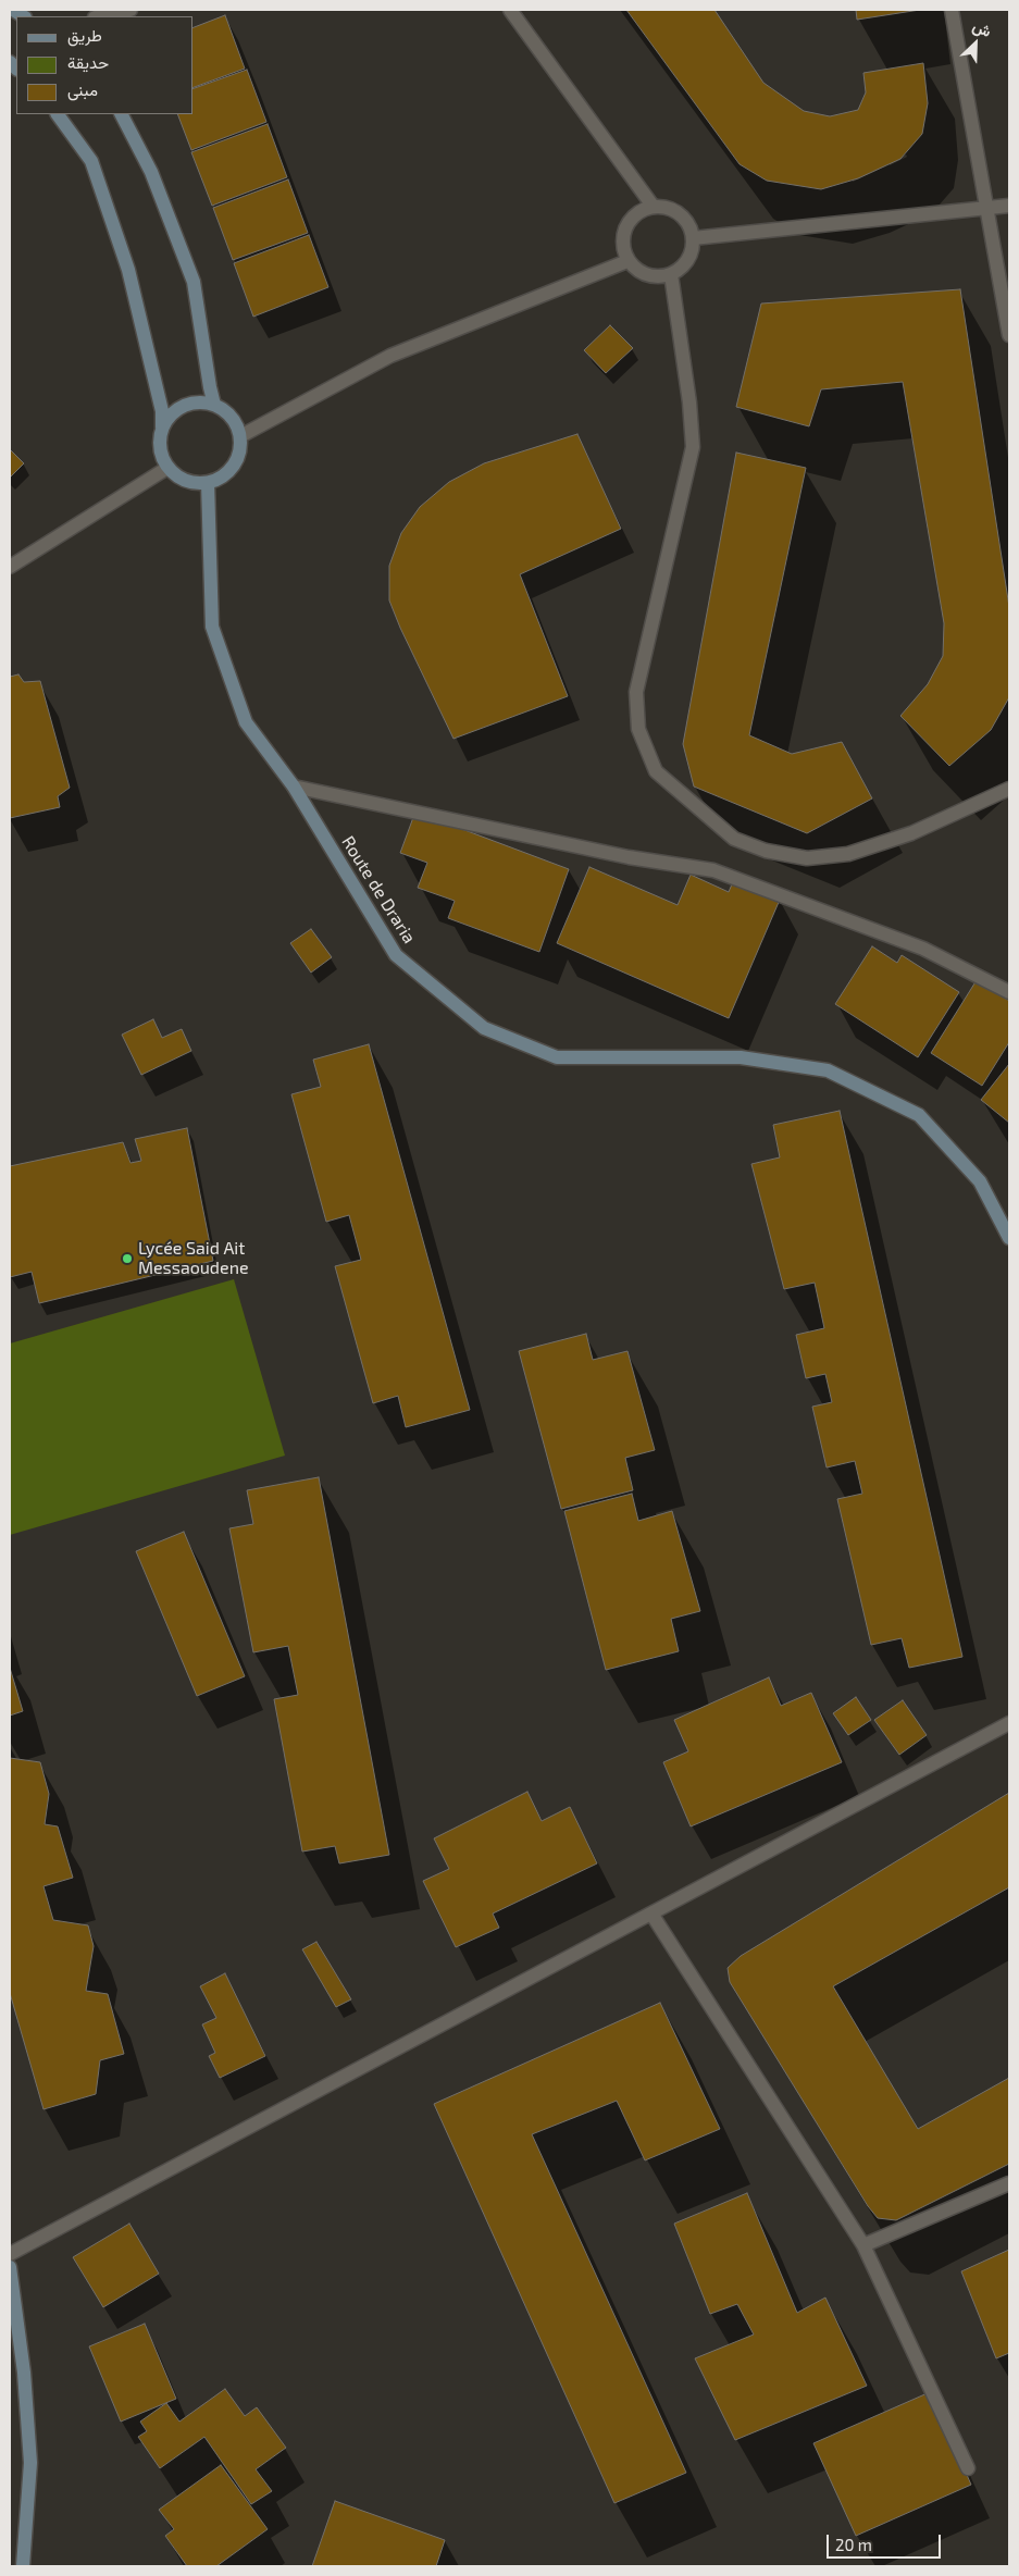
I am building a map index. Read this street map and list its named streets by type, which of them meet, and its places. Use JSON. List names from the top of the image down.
{
  "streets": {
    "main road": ["Route de Draria"]
  },
  "places": ["Lycée Said Ait Messaoudene"],
  "legend": ["طريق", "حديقة", "مبنى"],
  "scale_bar": "20 m",
  "north": "top right"
}
